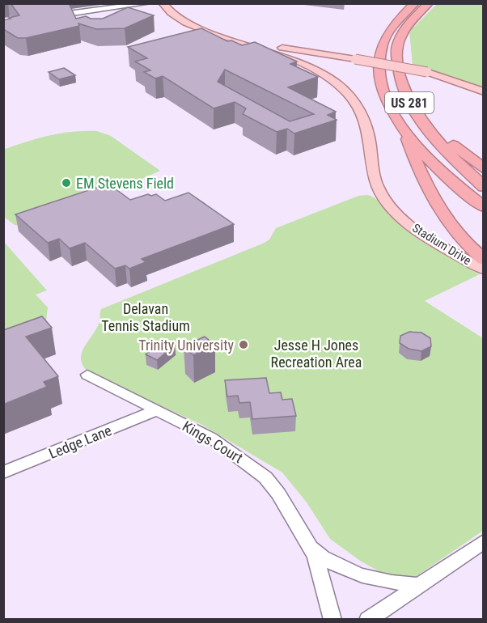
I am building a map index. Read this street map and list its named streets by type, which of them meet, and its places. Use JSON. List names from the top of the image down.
{
  "streets": {
    "highway": ["US 281"],
    "main road": ["Stadium Drive"],
    "street": ["Ledge Lane", "Kings Court"]
  },
  "crossings": [
    ["Ledge Lane", "Kings Court"]
  ],
  "parks": ["Delavan Tennis Stadium", "Jesse H Jones Recreation Area"],
  "places": ["EM Stevens Field", "Trinity University"]
}
